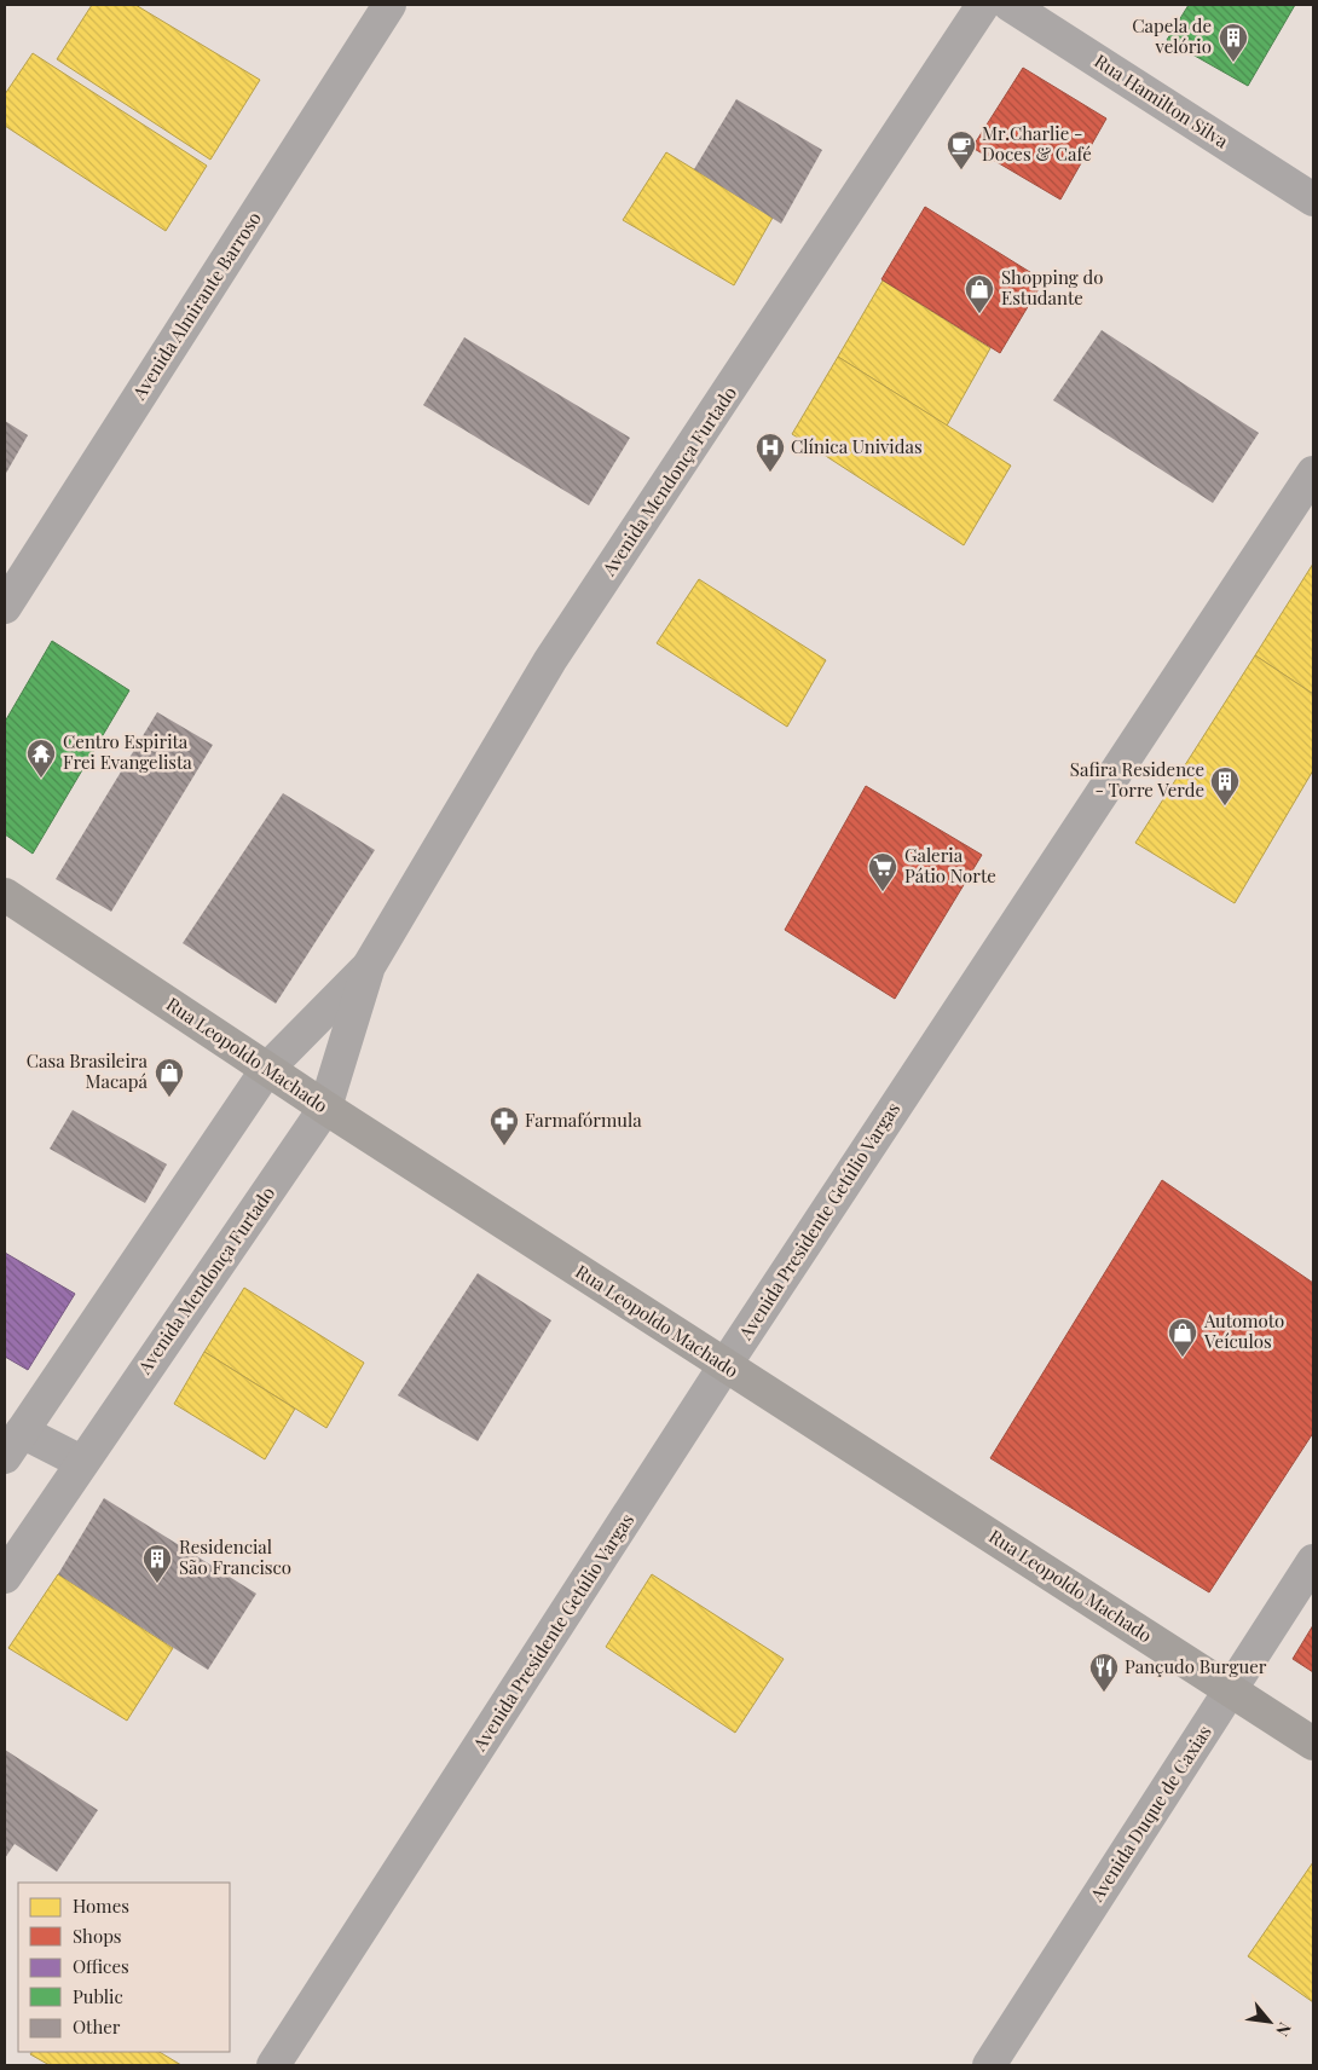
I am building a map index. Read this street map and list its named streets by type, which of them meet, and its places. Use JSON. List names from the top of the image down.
{
  "streets": {
    "main road": ["Rua Leopoldo Machado"],
    "street": [
      "Rua Hamilton Silva",
      "Avenida Almirante Barroso",
      "Avenida Mendonça Furtado",
      "Avenida Presidente Getúlio Vargas",
      "Avenida Duque de Caxias"
    ]
  },
  "crossings": [
    ["Avenida Mendonça Furtado", "Rua Leopoldo Machado"],
    ["Rua Leopoldo Machado", "Avenida Presidente Getúlio Vargas"],
    ["Rua Leopoldo Machado", "Avenida Duque de Caxias"]
  ],
  "places": {
    "building": ["Capela de velório", "Safira Residence - Torre Verde", "Residencial São Francisco"],
    "cafe": ["Mr.Charlie - Doces & Café"],
    "shop": ["Shopping do Estudante", "Casa Brasileira Macapá", "Automoto Veículos"],
    "hospital": ["Clínica Unividas"],
    "temple": ["Centro Espirita Frei Evangelista"],
    "supermarket": ["Galeria Pátio Norte"],
    "pharmacy": ["Farmafórmula"],
    "restaurant": ["Pançudo Burguer"]
  },
  "legend": [
    "Homes",
    "Shops",
    "Offices",
    "Public",
    "Other"
  ],
  "north": "bottom right"
}
